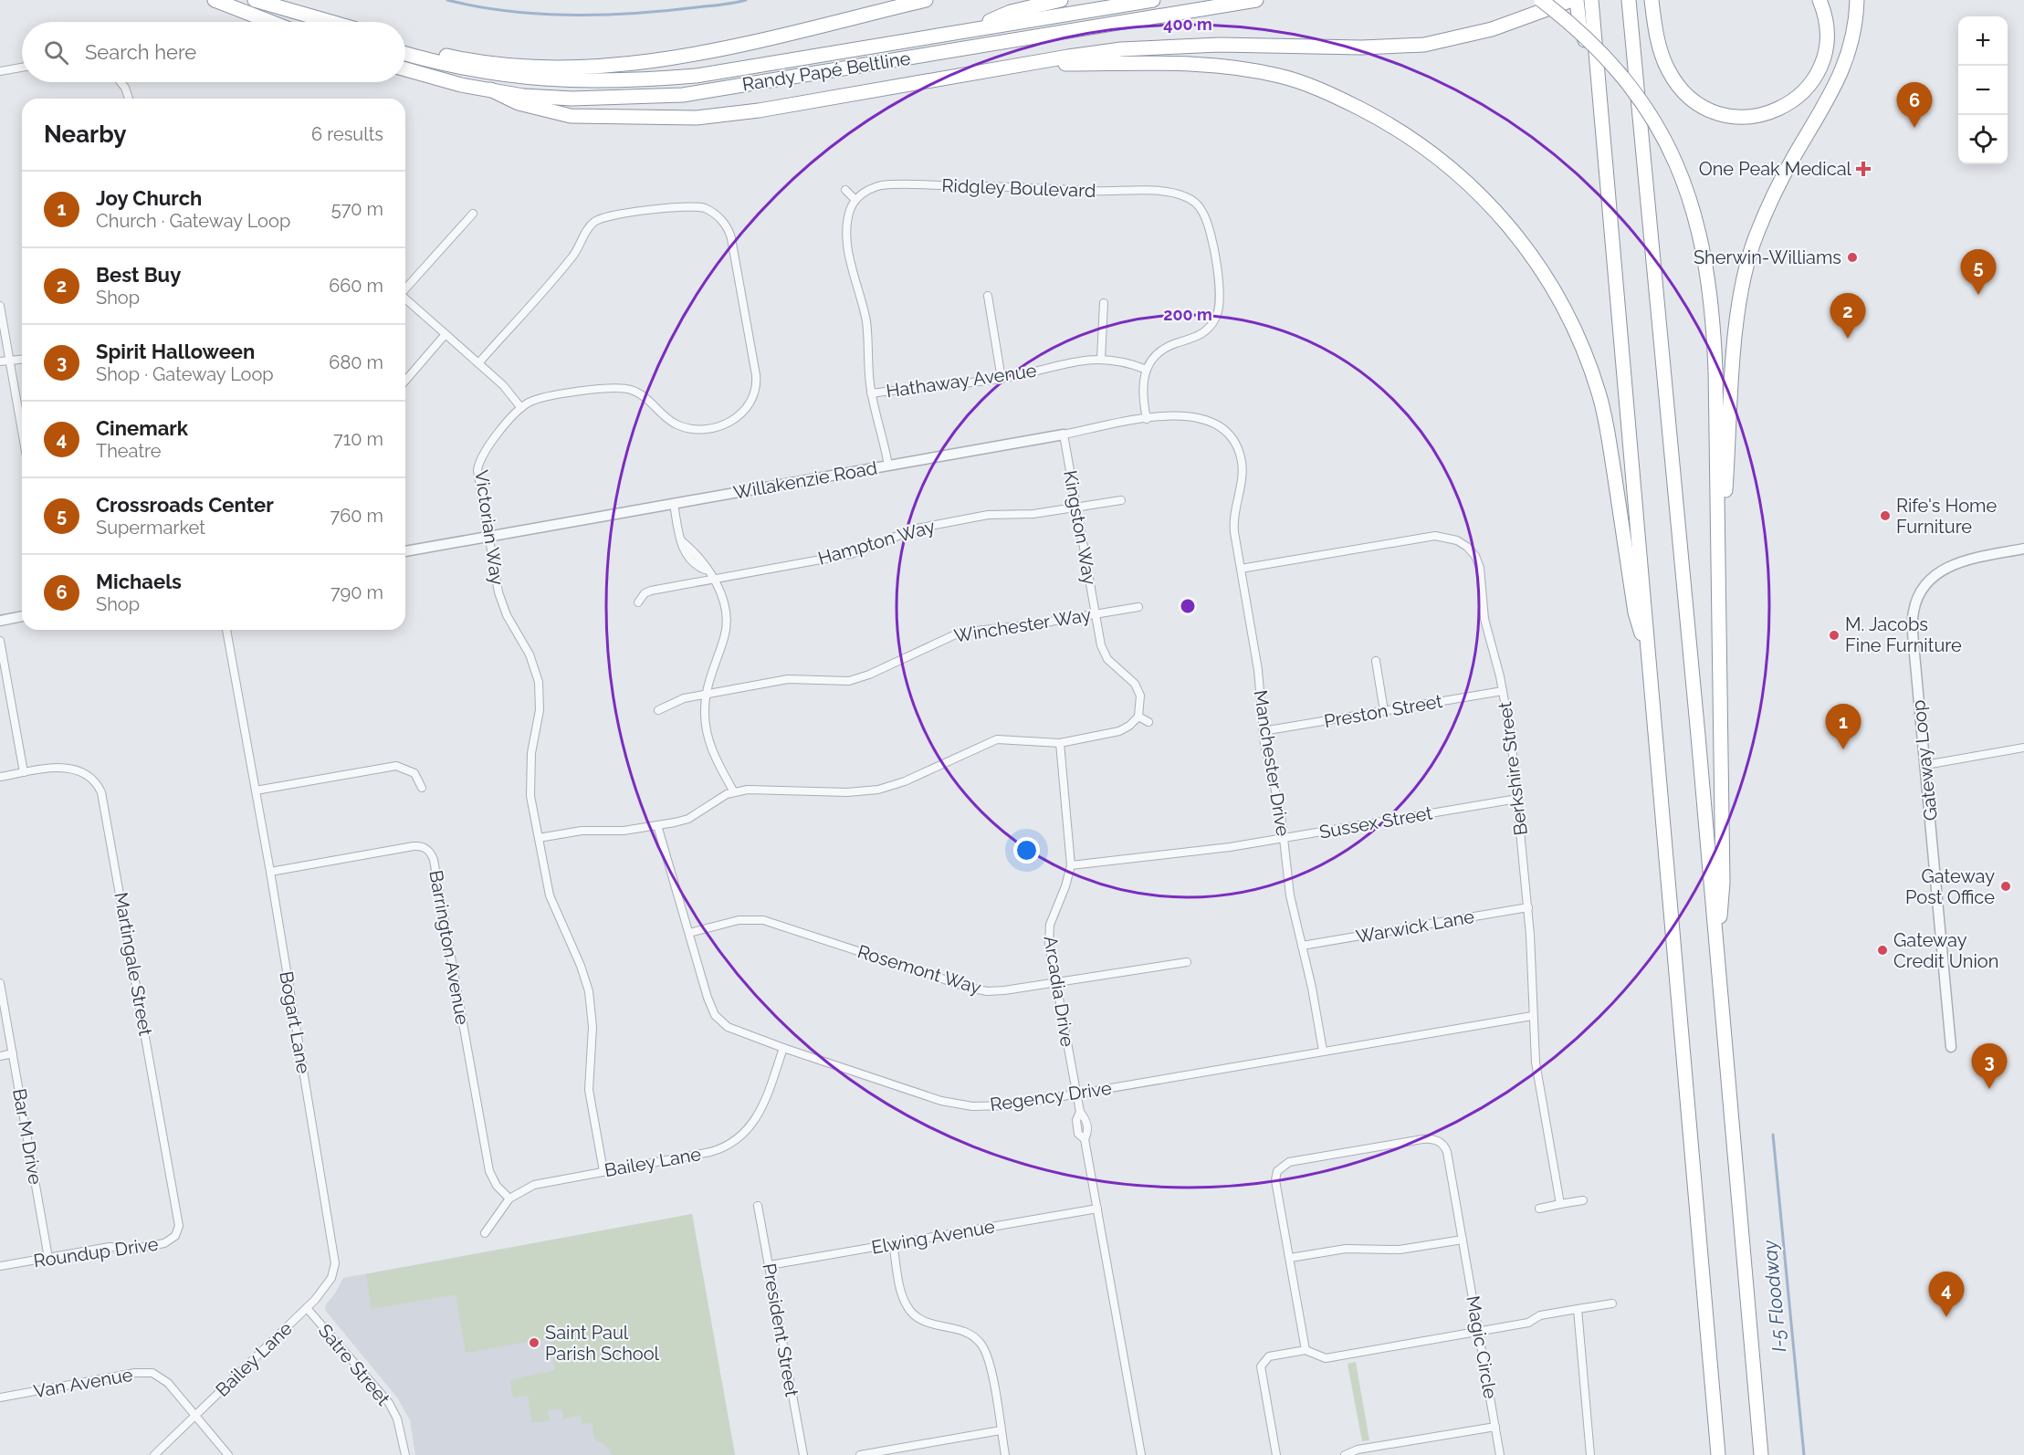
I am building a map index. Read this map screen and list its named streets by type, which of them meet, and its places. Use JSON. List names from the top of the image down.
{
  "streets": {
    "highway": ["Randy Papé Beltline"],
    "street": [
      "Ridgley Boulevard",
      "Hathaway Avenue",
      "Willakenzie Road",
      "Victorian Way",
      "Kingston Way",
      "Hampton Way",
      "Winchester Way",
      "Preston Street",
      "Gateway Loop",
      "Manchester Drive",
      "Berkshire Street",
      "Sussex Street",
      "Warwick Lane",
      "Barrington Avenue",
      "Martingale Street",
      "Rosemont Way",
      "Arcadia Drive",
      "Bogart Lane",
      "Regency Drive",
      "Bar M Drive",
      "Bailey Lane",
      "Elwing Avenue",
      "Roundup Drive",
      "President Street",
      "Magic Circle",
      "Satre Street",
      "Van Avenue"
    ]
  },
  "crossings": [
    ["Ridgley Boulevard", "Hathaway Avenue"],
    ["Willakenzie Road", "Victorian Way"],
    ["Willakenzie Road", "Kingston Way"],
    ["Willakenzie Road", "Manchester Drive"],
    ["Victorian Way", "Bailey Lane"],
    ["Kingston Way", "Hampton Way"],
    ["Kingston Way", "Winchester Way"],
    ["Preston Street", "Manchester Drive"],
    ["Preston Street", "Berkshire Street"],
    ["Manchester Drive", "Berkshire Street"],
    ["Manchester Drive", "Sussex Street"],
    ["Manchester Drive", "Warwick Lane"],
    ["Manchester Drive", "Regency Drive"],
    ["Berkshire Street", "Sussex Street"],
    ["Berkshire Street", "Warwick Lane"],
    ["Berkshire Street", "Regency Drive"],
    ["Sussex Street", "Arcadia Drive"],
    ["Barrington Avenue", "Bogart Lane"],
    ["Barrington Avenue", "Bailey Lane"],
    ["Martingale Street", "Roundup Drive"],
    ["Rosemont Way", "Arcadia Drive"],
    ["Rosemont Way", "Regency Drive"],
    ["Arcadia Drive", "Regency Drive"],
    ["Arcadia Drive", "Elwing Avenue"],
    ["Bogart Lane", "Bailey Lane"],
    ["Regency Drive", "Bailey Lane"],
    ["Bar M Drive", "Roundup Drive"],
    ["Bailey Lane", "Satre Street"],
    ["Bailey Lane", "Van Avenue"],
    ["Elwing Avenue", "President Street"]
  ],
  "water": ["I-5 Floodway"],
  "places": {
    "health": ["One Peak Medical"],
    "other": [
      "Sherwin-Williams",
      "Rife's Home Furniture",
      "M. Jacobs Fine Furniture",
      "Gateway Post Office",
      "Gateway Credit Union",
      "Saint Paul Parish School"
    ]
  },
  "page": {
    "map_buttons": ["+", "−"],
    "search": "Search here",
    "pins": [
      "6",
      "5",
      "2",
      "1",
      "3",
      "4"
    ],
    "heading": ["Nearby", "6 results"],
    "list": [
      {
        "mark": "1",
        "name": "Joy Church",
        "note": "Church · Gateway Loop",
        "value": "570 m"
      },
      {
        "mark": "2",
        "name": "Best Buy",
        "note": "Shop",
        "value": "660 m"
      },
      {
        "mark": "3",
        "name": "Spirit Halloween",
        "note": "Shop · Gateway Loop",
        "value": "680 m"
      },
      {
        "mark": "4",
        "name": "Cinemark",
        "note": "Theatre",
        "value": "710 m"
      },
      {
        "mark": "5",
        "name": "Crossroads Center",
        "note": "Supermarket",
        "value": "760 m"
      },
      {
        "mark": "6",
        "name": "Michaels",
        "note": "Shop",
        "value": "790 m"
      }
    ]
  },
  "rings": ["400 m", "200 m"]
}
